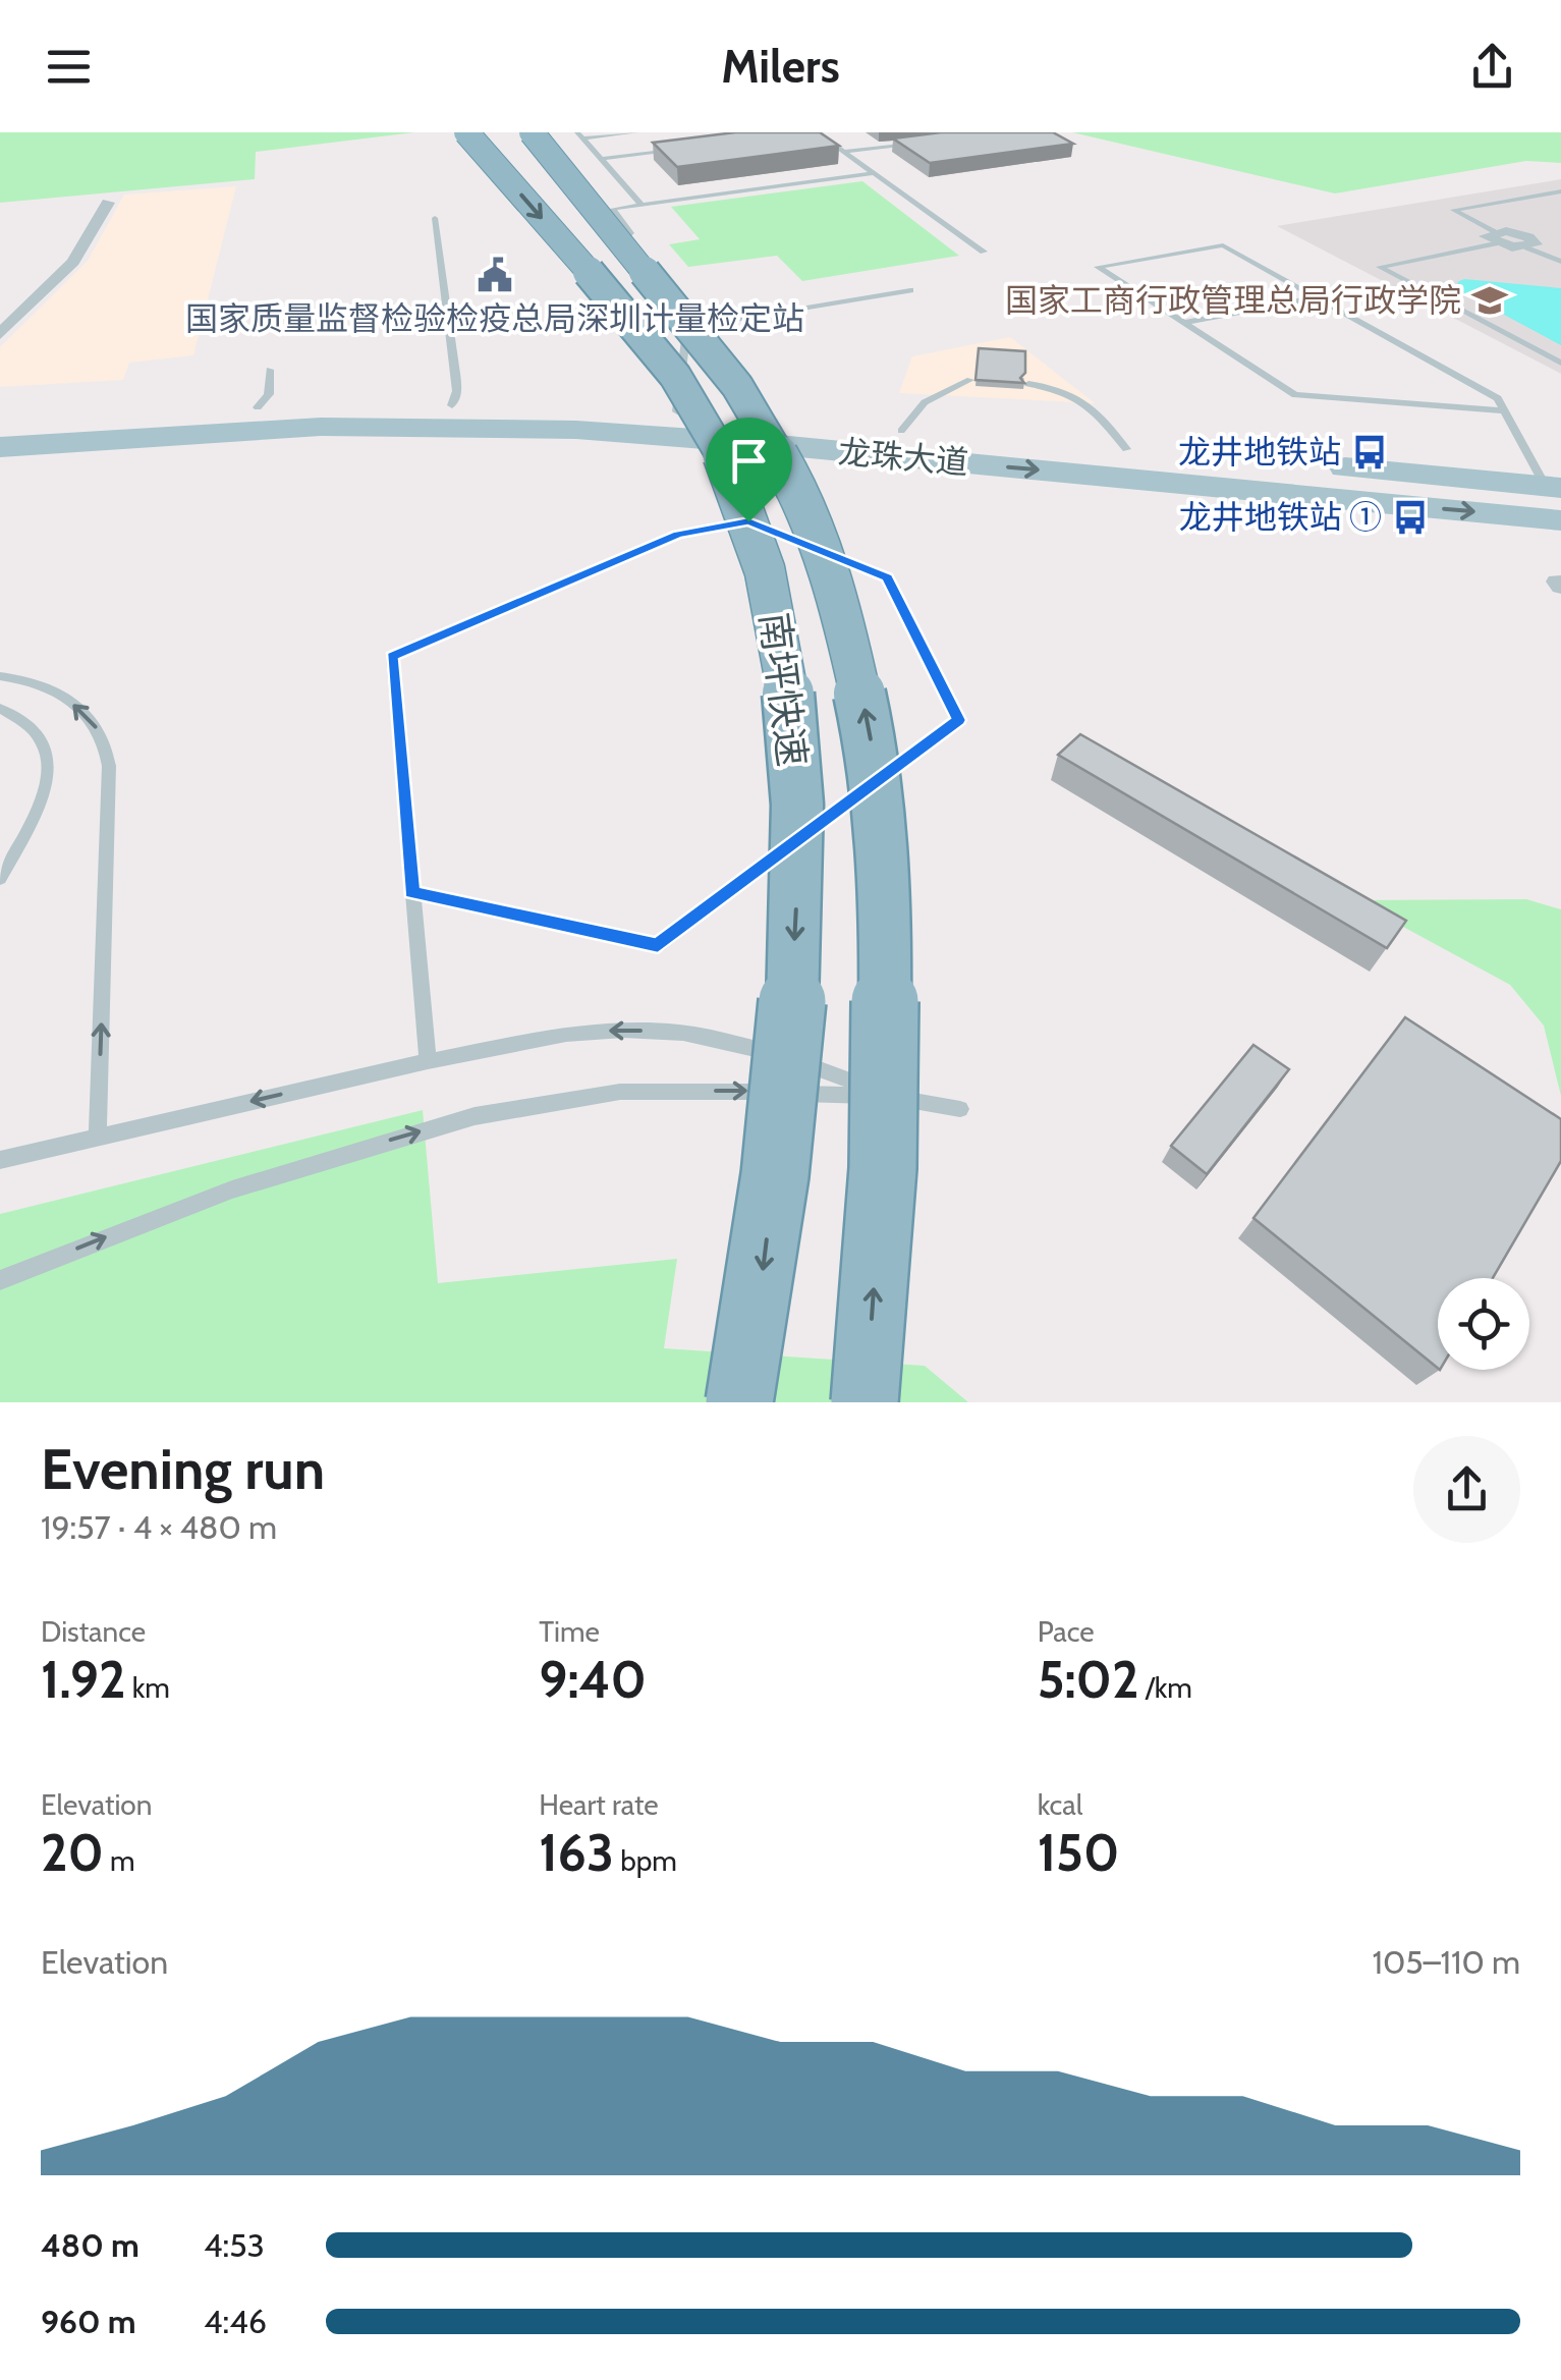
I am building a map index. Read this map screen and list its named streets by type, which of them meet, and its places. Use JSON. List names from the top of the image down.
{
  "streets": {
    "highway": ["南坪快速"],
    "main road": ["龙珠大道"]
  },
  "places": {
    "public building": ["国家质量监督检验检疫总局深圳计量检定站"],
    "school or university": ["国家工商行政管理总局行政学院"],
    "bus stop": ["龙井地铁站", "龙井地铁站 ①"]
  },
  "page": {
    "header": "Milers",
    "heading": ["Evening run", "19:57 · 4 × 480 m"],
    "stats": [
      ["Distance", "1.92 km"],
      ["Time", "9:40"],
      ["Pace", "5:02 /km"],
      ["Elevation", "20 m"],
      ["Heart rate", "163 bpm"],
      ["kcal", "150"]
    ],
    "chart": ["Elevation", "105–110 m"],
    "list": [
      {
        "name": "480 m",
        "note": "4:53"
      },
      {
        "name": "960 m",
        "note": "4:46"
      }
    ]
  }
}
